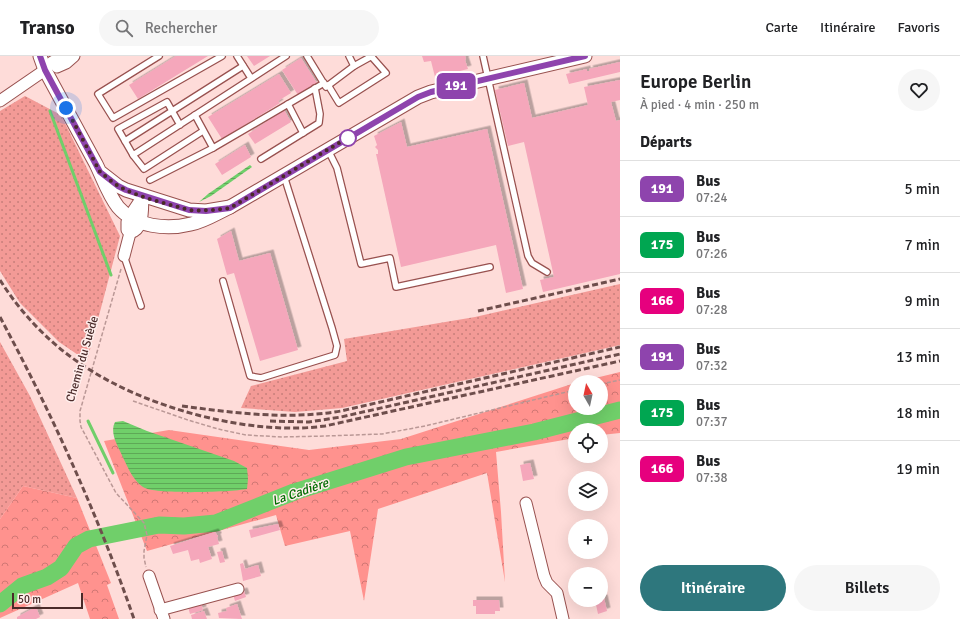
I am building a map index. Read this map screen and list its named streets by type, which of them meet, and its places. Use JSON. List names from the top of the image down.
{
  "streets": {
    "path": ["Chemin du Suède"]
  },
  "water": ["La Cadière"],
  "lines": ["bus line 191"],
  "scale_bar": "50 m",
  "north": "top",
  "page": {
    "header": "Transo",
    "search": "Rechercher",
    "nav": ["Carte", "Itinéraire", "Favoris"],
    "on_map": "191",
    "heading": [
      ["Europe Berlin", "À pied · 4 min · 250 m"],
      "Départs"
    ],
    "list": [
      {
        "mark": "191",
        "name": "Bus",
        "note": "07:24",
        "value": "5 min"
      },
      {
        "mark": "175",
        "name": "Bus",
        "note": "07:26",
        "value": "7 min"
      },
      {
        "mark": "166",
        "name": "Bus",
        "note": "07:28",
        "value": "9 min"
      },
      {
        "mark": "191",
        "name": "Bus",
        "note": "07:32",
        "value": "13 min"
      },
      {
        "mark": "175",
        "name": "Bus",
        "note": "07:37",
        "value": "18 min"
      },
      {
        "mark": "166",
        "name": "Bus",
        "note": "07:38",
        "value": "19 min"
      }
    ],
    "map_buttons": ["+", "−"],
    "buttons": ["Itinéraire", "Billets"],
    "scale": "50 m"
  }
}
